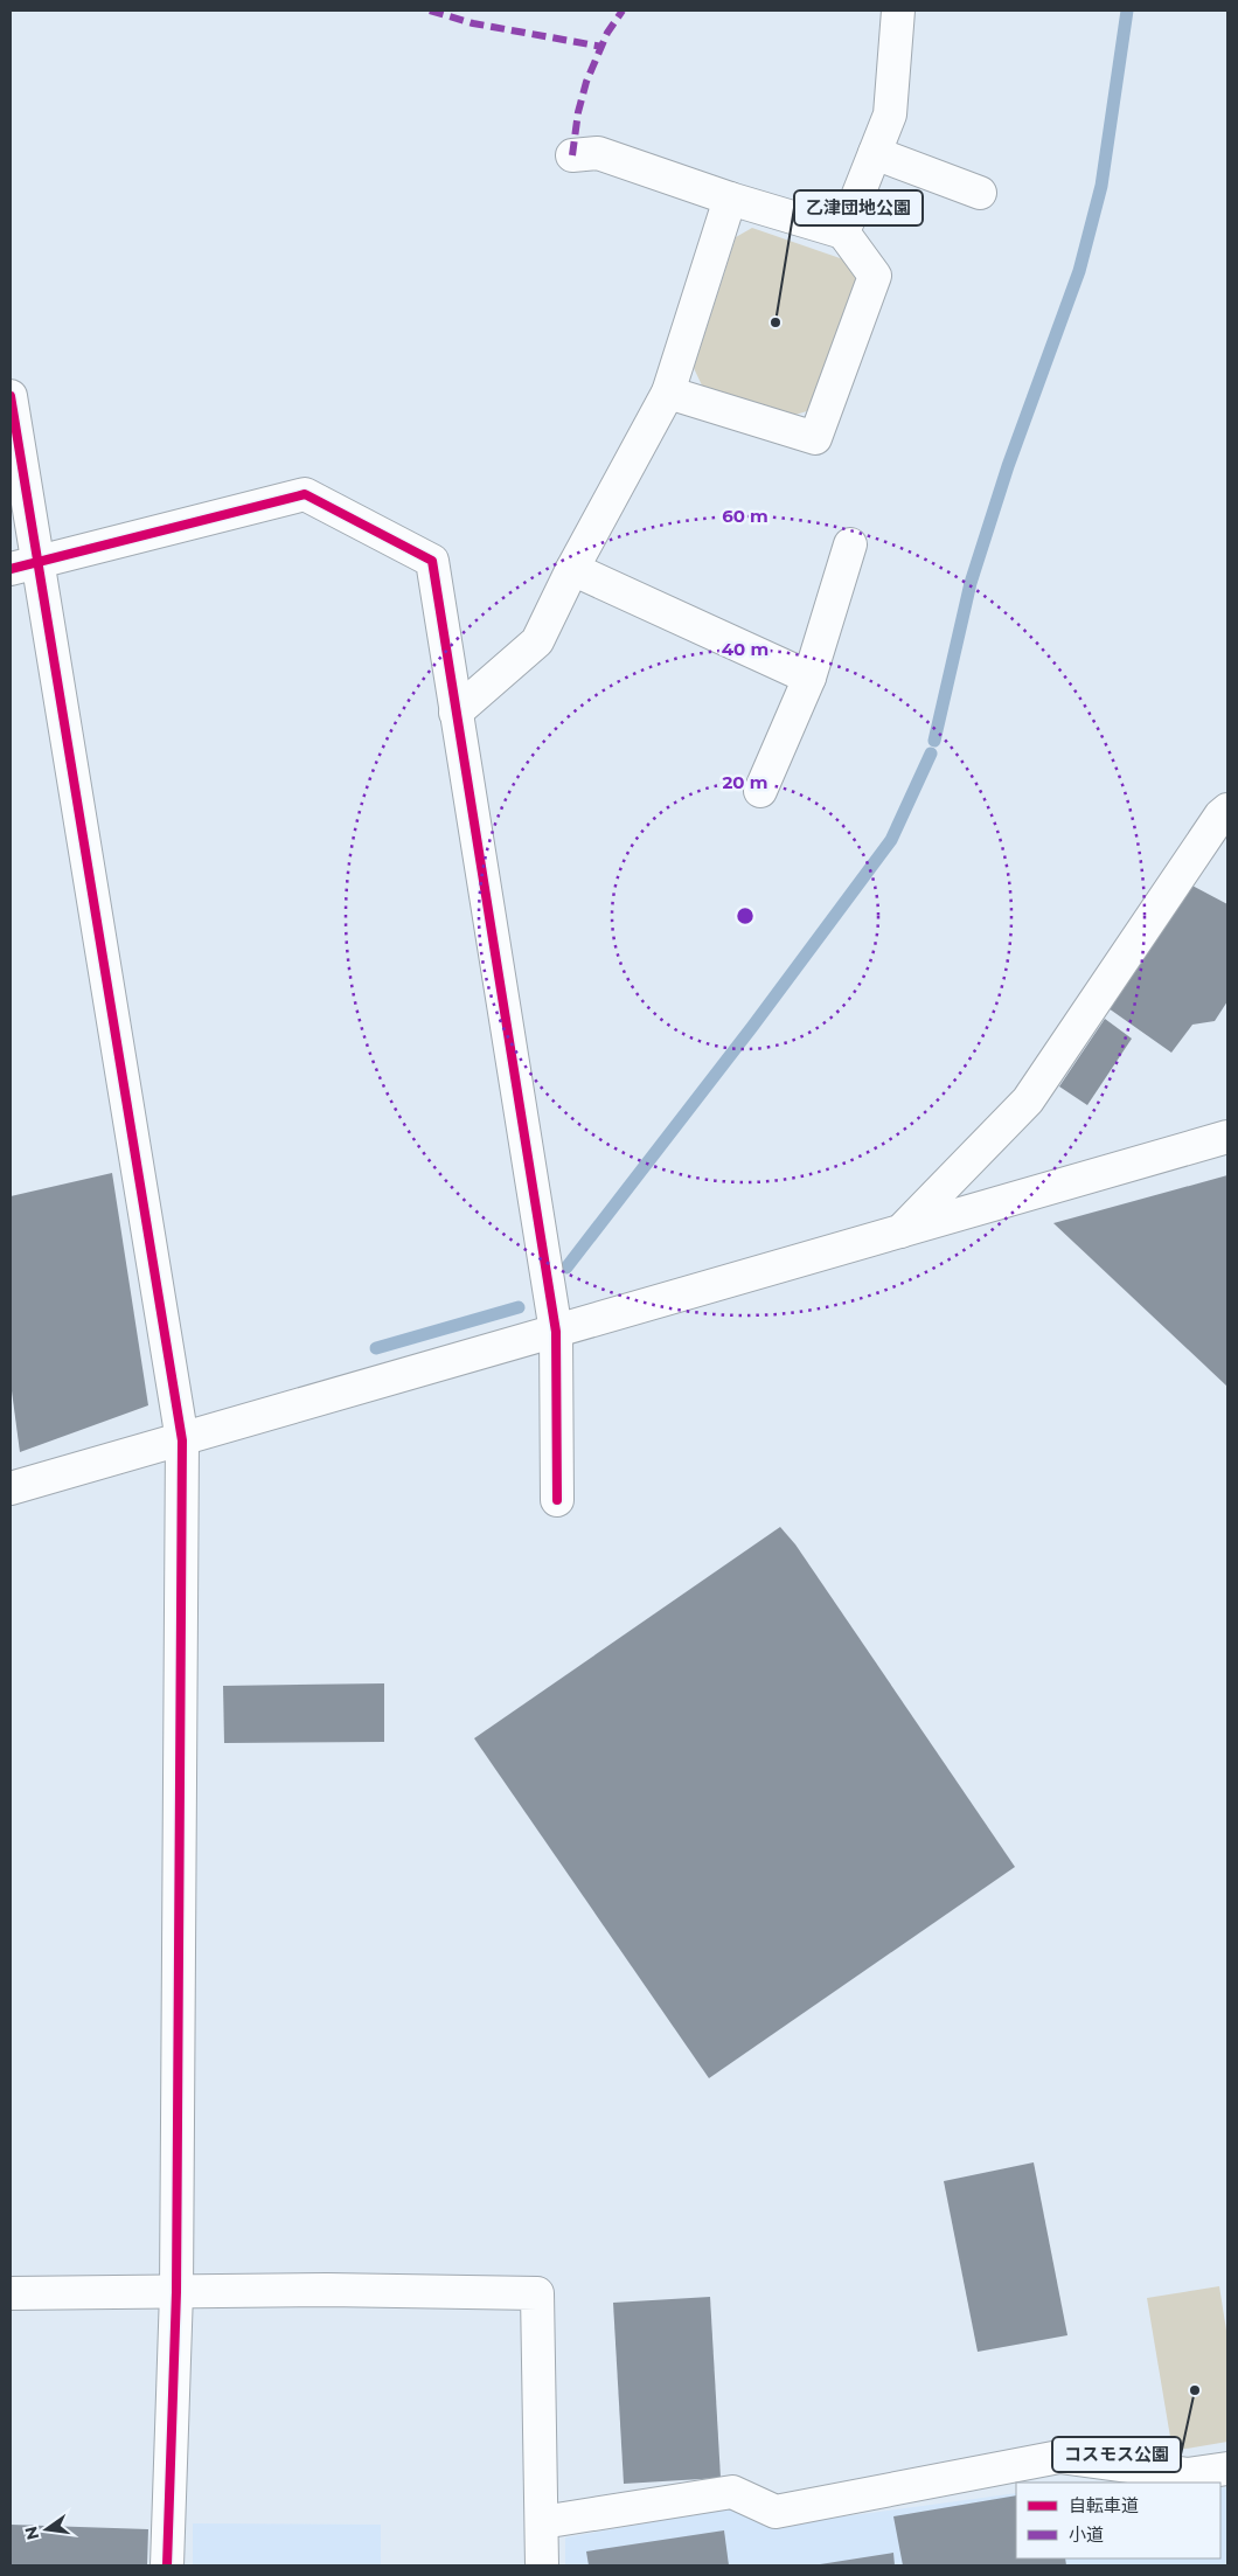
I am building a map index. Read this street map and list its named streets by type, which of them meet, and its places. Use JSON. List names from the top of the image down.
{
  "places": ["乙津団地公園", "コスモス公園"],
  "legend": ["自転車道", "小道"],
  "north": "left",
  "rings": ["60 m", "40 m", "20 m"]
}
